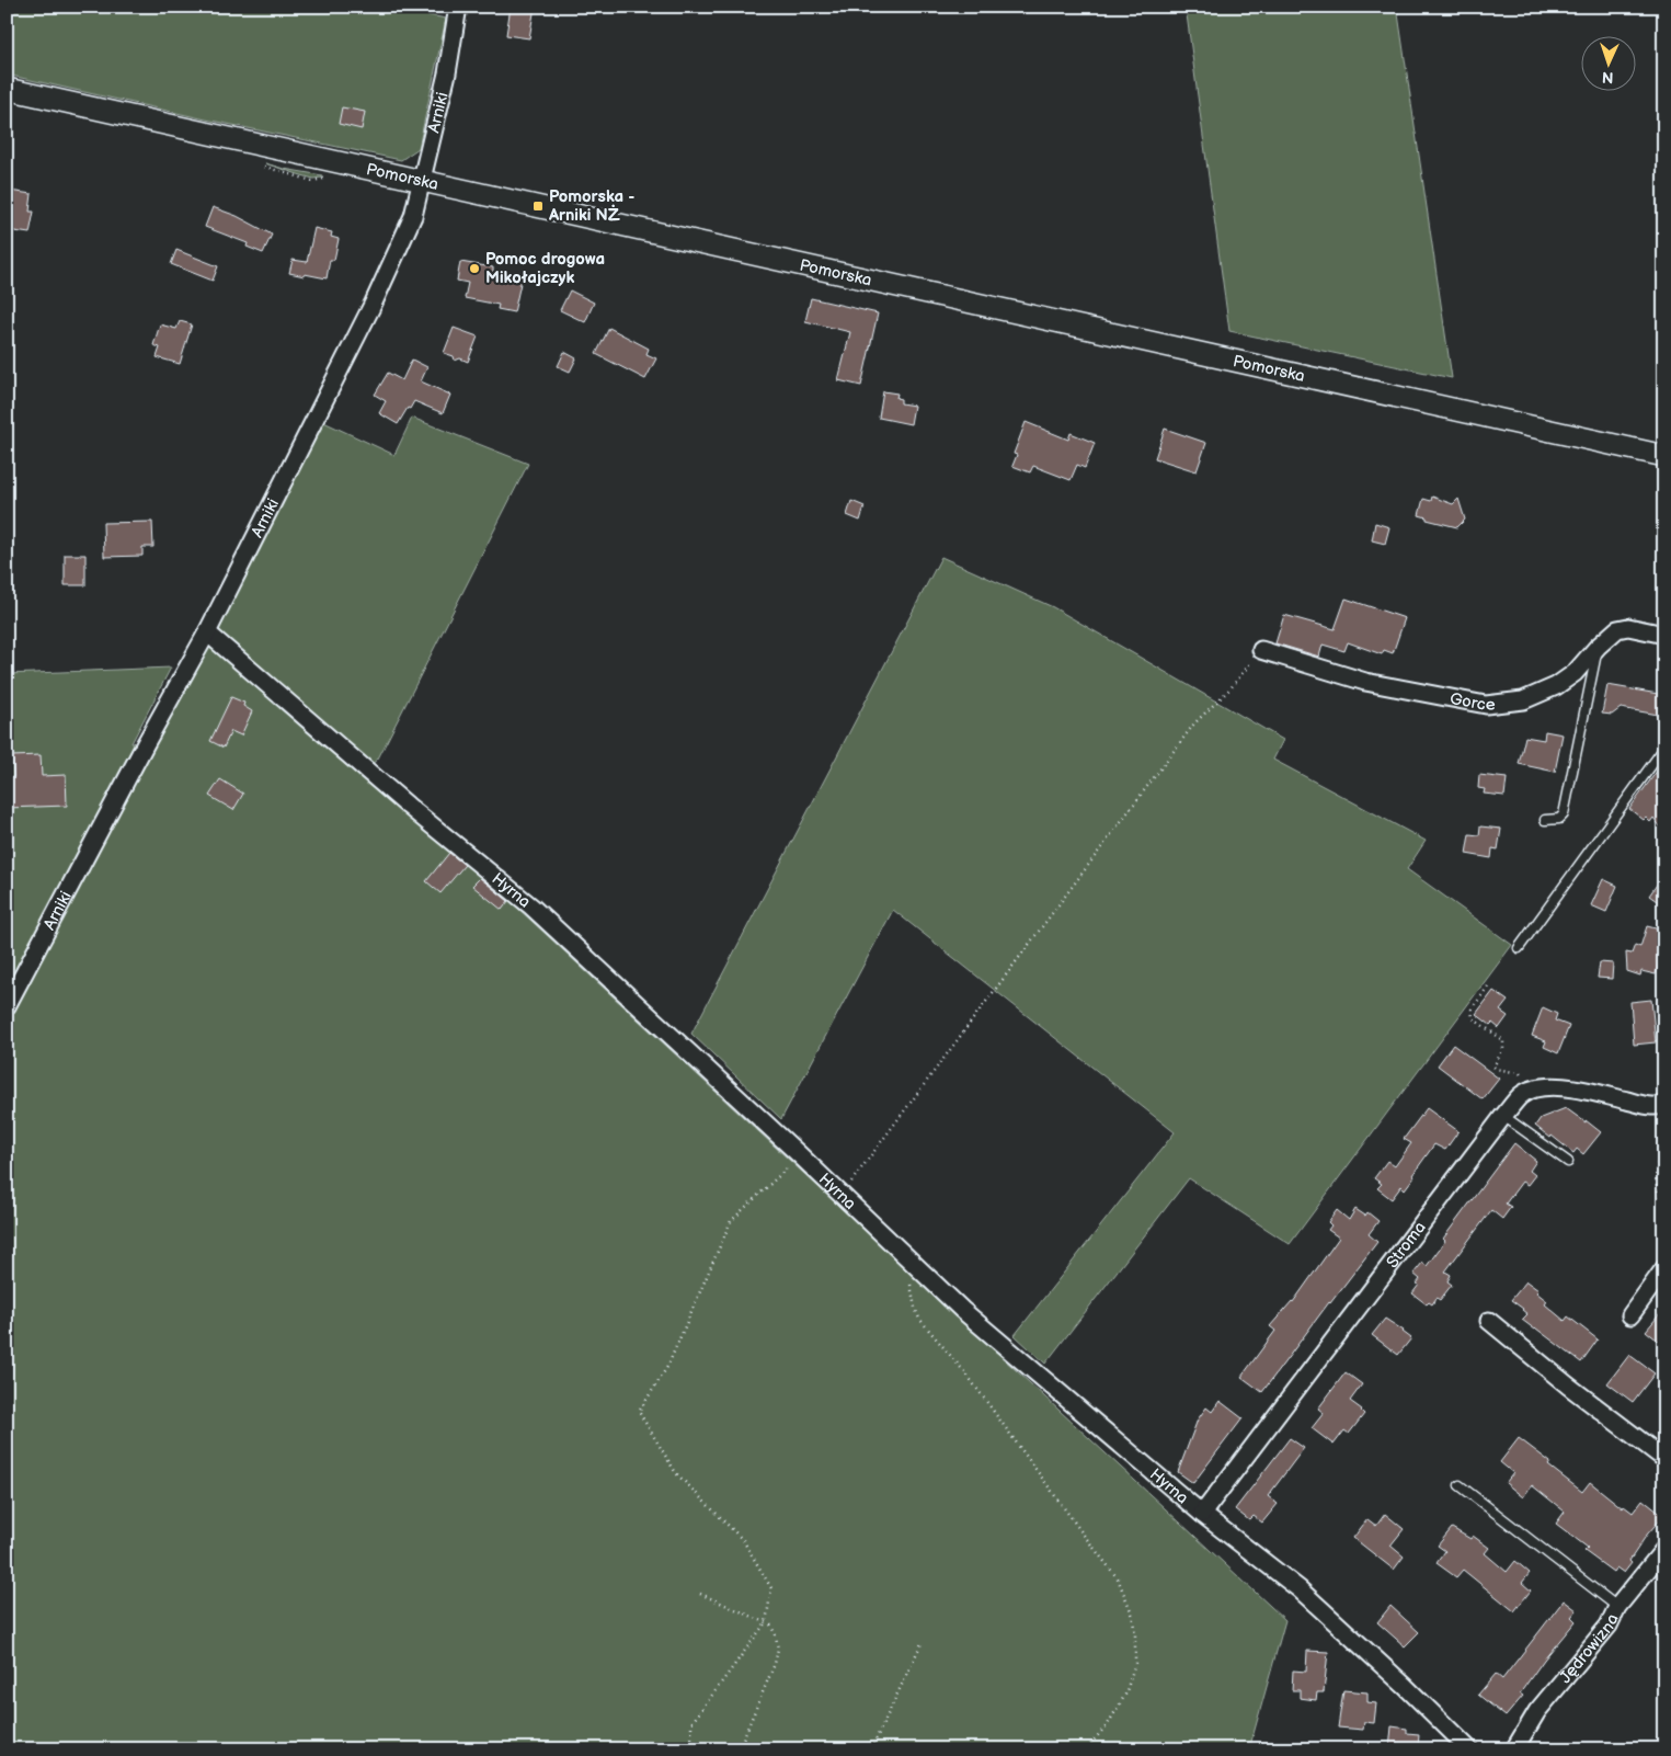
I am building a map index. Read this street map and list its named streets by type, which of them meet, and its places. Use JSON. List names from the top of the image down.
{
  "streets": {
    "street": [
      "Arniki",
      "Pomorska",
      "Gorce",
      "Hyrna",
      "Stroma",
      "Jędrowizna"
    ]
  },
  "crossings": [
    ["Arniki", "Pomorska"],
    ["Arniki", "Hyrna"],
    ["Hyrna", "Stroma"]
  ],
  "places": {
    "transit": ["Pomorska - Arniki NŻ"],
    "other": ["Pomoc drogowa Mikołajczyk"]
  },
  "north": "bottom"
}
